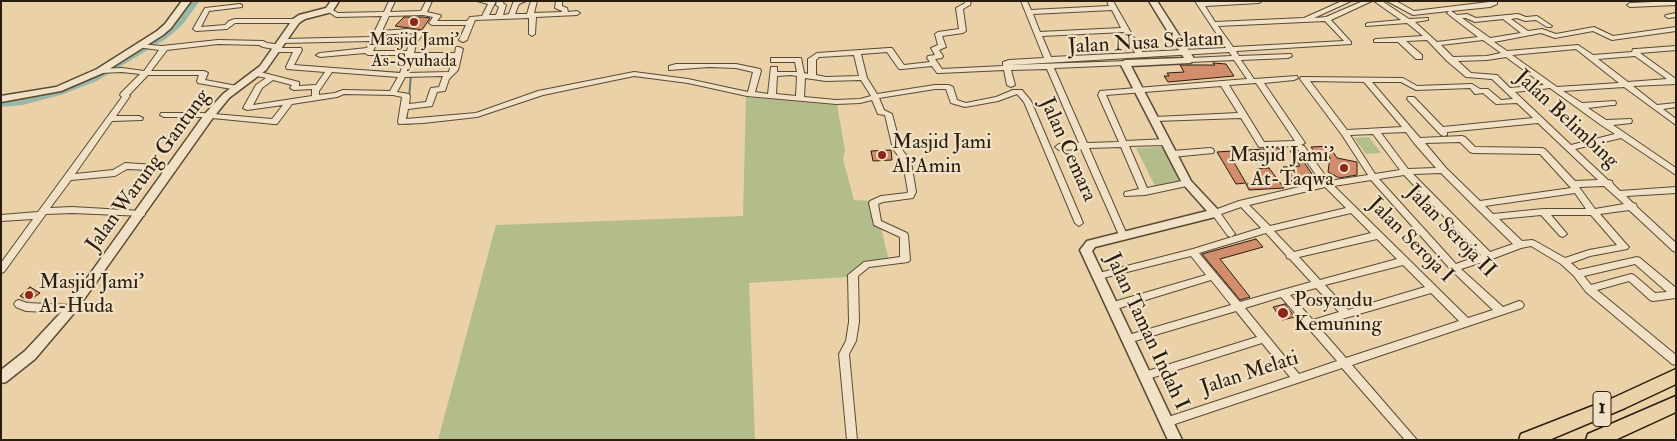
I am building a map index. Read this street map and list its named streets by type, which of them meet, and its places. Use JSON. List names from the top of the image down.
{
  "streets": {
    "highway": ["1"],
    "street": [
      "Jalan Nusa Selatan",
      "Jalan Belimbing",
      "Jalan Cemara",
      "Jalan Warung Gantung",
      "Jalan Seroja II",
      "Jalan Seroja I",
      "Jalan Taman Indah I",
      "Jalan Melati"
    ]
  },
  "crossings": [
    ["Jalan Seroja II", "Jalan Melati"],
    ["Jalan Seroja I", "Jalan Melati"],
    ["Jalan Taman Indah I", "Jalan Melati"]
  ],
  "places": [
    "Masjid Jami' As-Syuhada",
    "Masjid Jami Al'Amin",
    "Masjid Jami' At-Taqwa",
    "Masjid Jami' Al-Huda",
    "Posyandu Kemuning"
  ]
}
